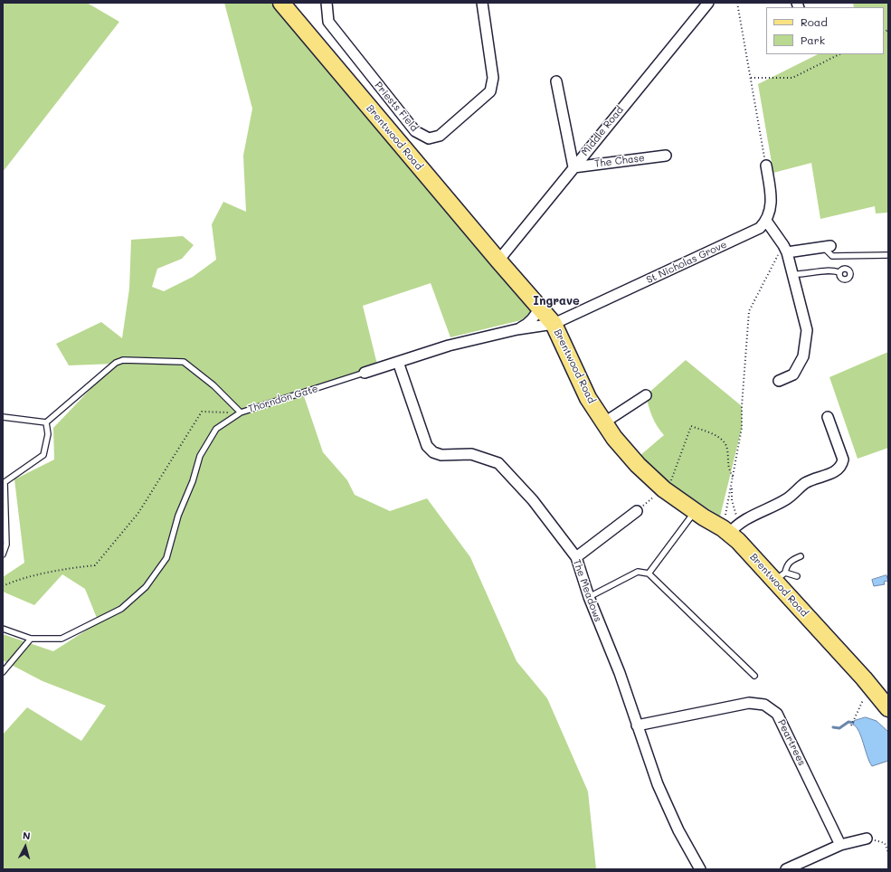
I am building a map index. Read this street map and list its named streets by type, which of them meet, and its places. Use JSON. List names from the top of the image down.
{
  "streets": {
    "main road": ["Brentwood Road"],
    "street": [
      "Priests Field",
      "Middle Road",
      "The Chase",
      "St Nicholas Grove",
      "Thorndon Gate",
      "The Meadows",
      "Peartrees"
    ]
  },
  "crossings": [
    ["Middle Road", "Brentwood Road"],
    ["Middle Road", "The Chase"],
    ["Brentwood Road", "St Nicholas Grove"],
    ["Brentwood Road", "Thorndon Gate"],
    ["St Nicholas Grove", "Thorndon Gate"],
    ["Thorndon Gate", "The Meadows"],
    ["The Meadows", "Peartrees"]
  ],
  "districts": ["Ingrave"],
  "legend": ["Road", "Park"],
  "north": "top"
}
